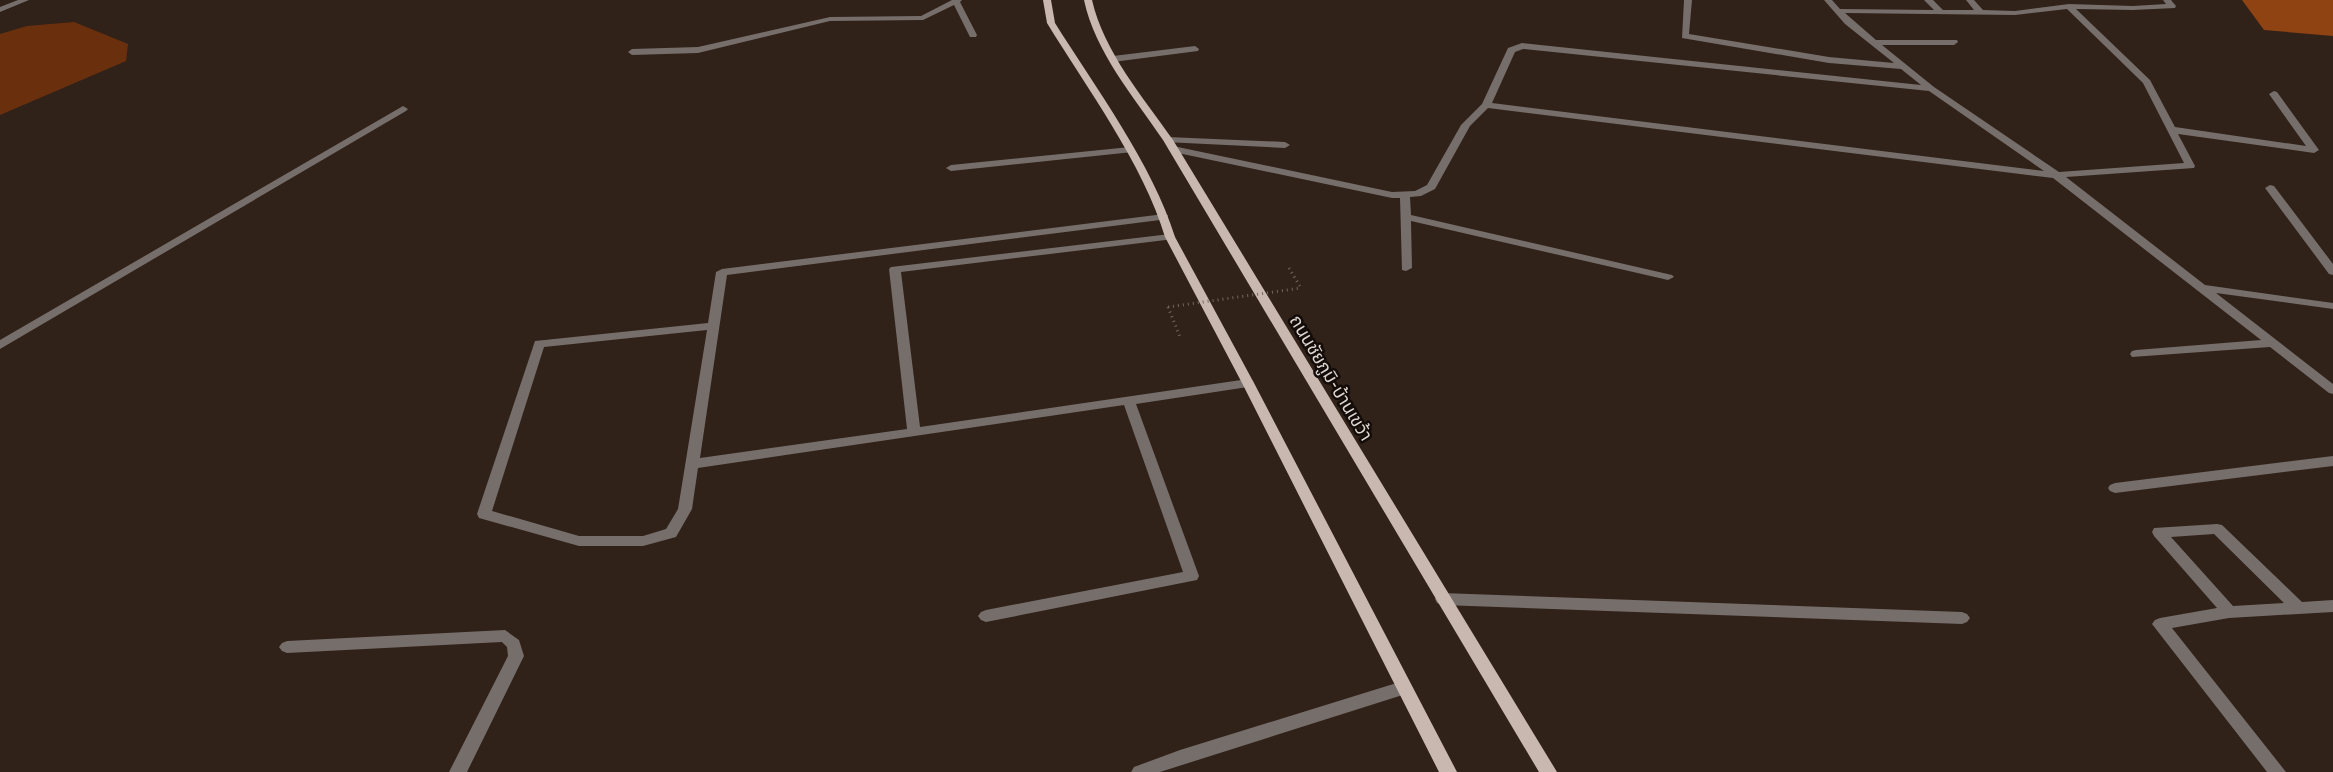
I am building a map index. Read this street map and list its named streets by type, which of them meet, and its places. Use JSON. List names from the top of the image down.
{
  "streets": {
    "main road": ["ถนนชัยภูมิ-บ้านเขว้า"]
  }
}
